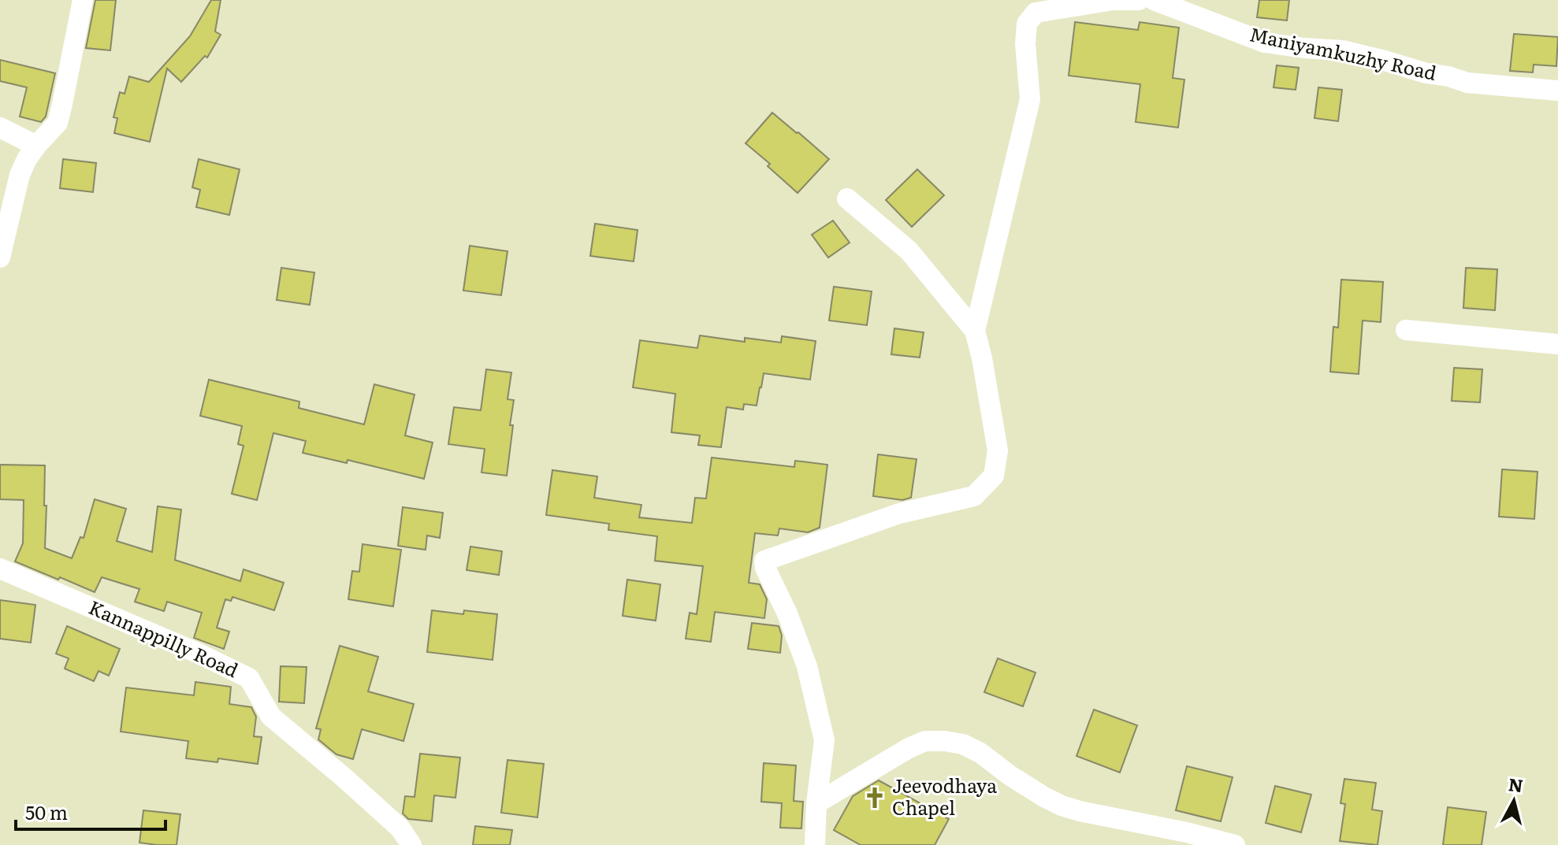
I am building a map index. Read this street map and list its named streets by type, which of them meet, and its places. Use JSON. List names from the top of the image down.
{
  "streets": {
    "street": ["Maniyamkuzhy Road", "Kannappilly Road"]
  },
  "places": {
    "church": ["Jeevodhaya Chapel"]
  },
  "scale_bar": "50 m",
  "north": "top"
}
